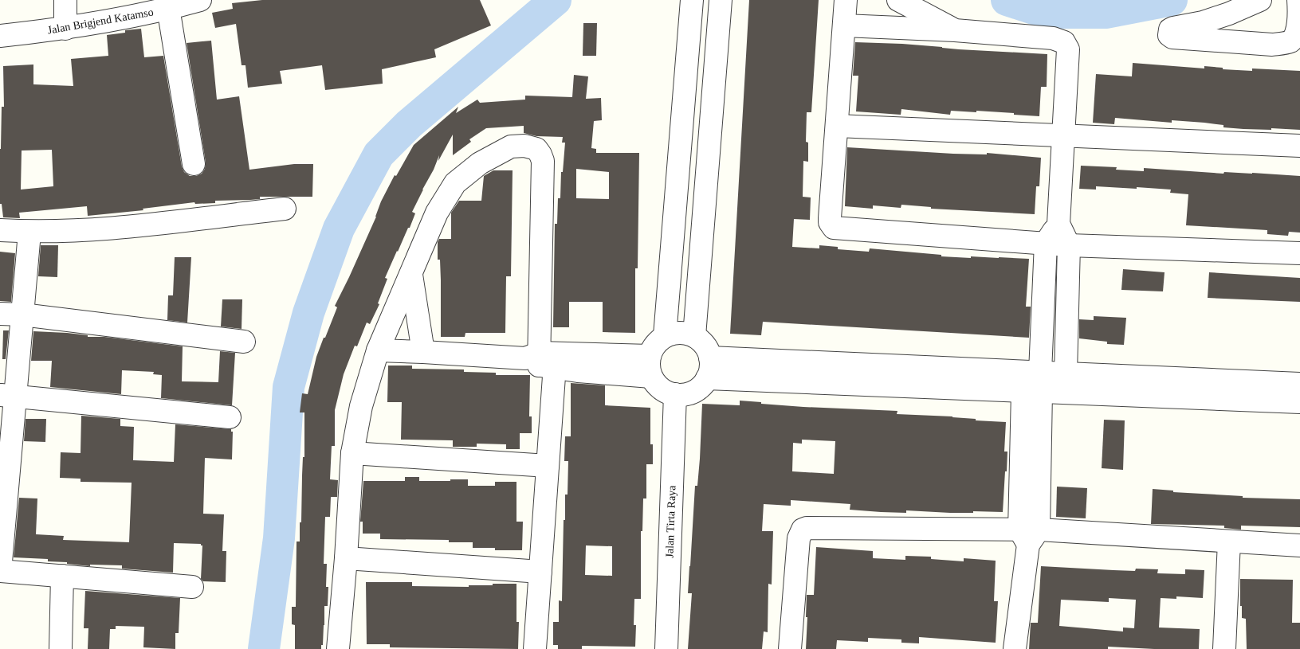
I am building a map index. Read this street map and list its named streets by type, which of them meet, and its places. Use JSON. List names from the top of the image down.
{
  "streets": {
    "street": ["Jalan Brigjend Katamso", "Jalan Tirta Raya"]
  }
}
